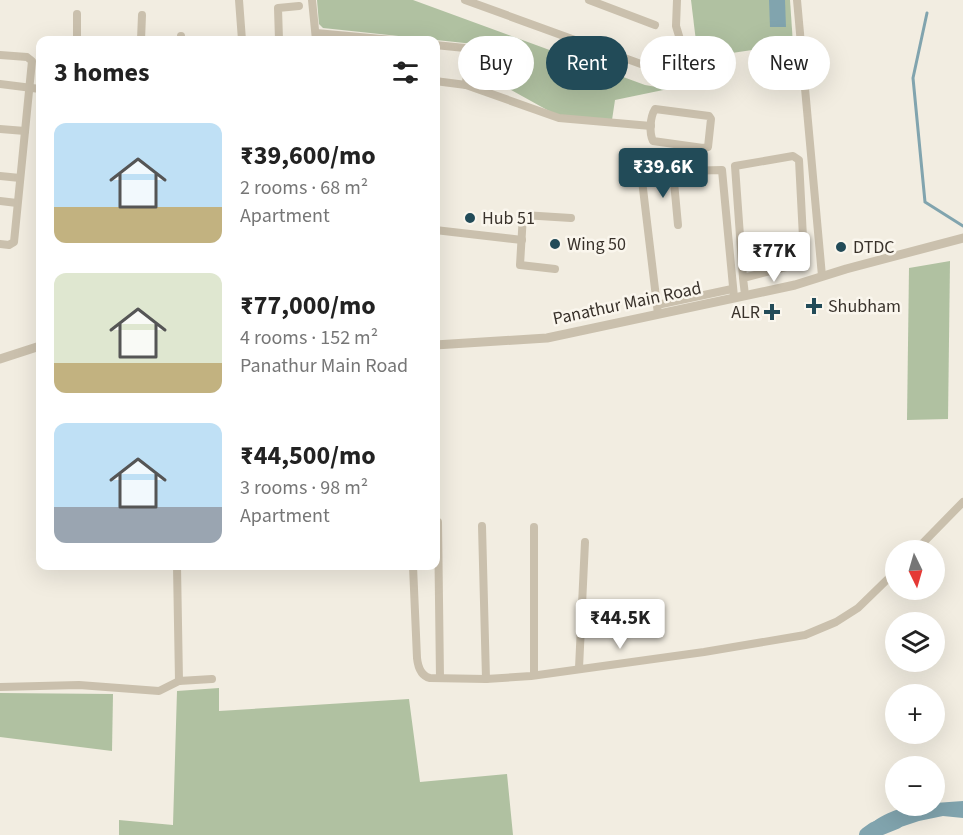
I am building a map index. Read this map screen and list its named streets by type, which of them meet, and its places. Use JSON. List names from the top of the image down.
{
  "streets": {
    "street": ["Panathur Main Road"]
  },
  "places": {
    "other": ["Hub 51", "Wing 50", "DTDC"],
    "health": ["Shubham", "ALR"]
  },
  "north": "bottom",
  "page": {
    "chip": [
      "Buy",
      "Rent",
      "Filters",
      "New"
    ],
    "heading": "3 homes",
    "list": [
      {
        "name": "₹39,600/mo",
        "note": "2 rooms · 68 m² · Apartment"
      },
      {
        "name": "₹77,000/mo",
        "note": "4 rooms · 152 m² · Panathur Main Road"
      },
      {
        "name": "₹44,500/mo",
        "note": "3 rooms · 98 m² · Apartment"
      }
    ],
    "price": ["₹39.6K", "₹77K", "₹44.5K"],
    "map_buttons": ["+", "−"]
  }
}
